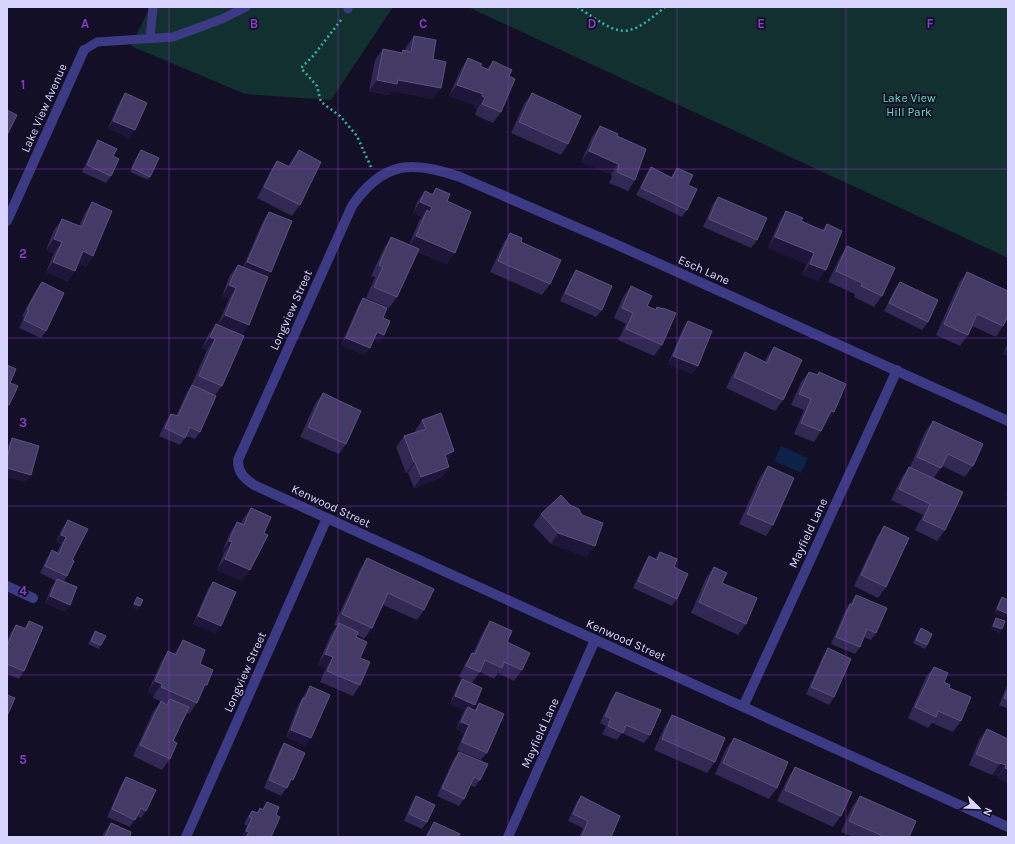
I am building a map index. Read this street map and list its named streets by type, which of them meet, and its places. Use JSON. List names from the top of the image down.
{
  "streets": {
    "street": [
      "Lake View Avenue",
      "Esch Lane",
      "Longview Street",
      "Kenwood Street",
      "Mayfield Lane"
    ]
  },
  "crossings": [
    ["Esch Lane", "Longview Street"],
    ["Esch Lane", "Mayfield Lane"],
    ["Longview Street", "Kenwood Street"],
    ["Kenwood Street", "Mayfield Lane"]
  ],
  "parks": ["Lake View Hill Park"],
  "north": "bottom right",
  "grid": {
    "columns": [
      "A",
      "B",
      "C",
      "D",
      "E",
      "F"
    ],
    "rows": [
      "1",
      "2",
      "3",
      "4",
      "5"
    ]
  }
}
